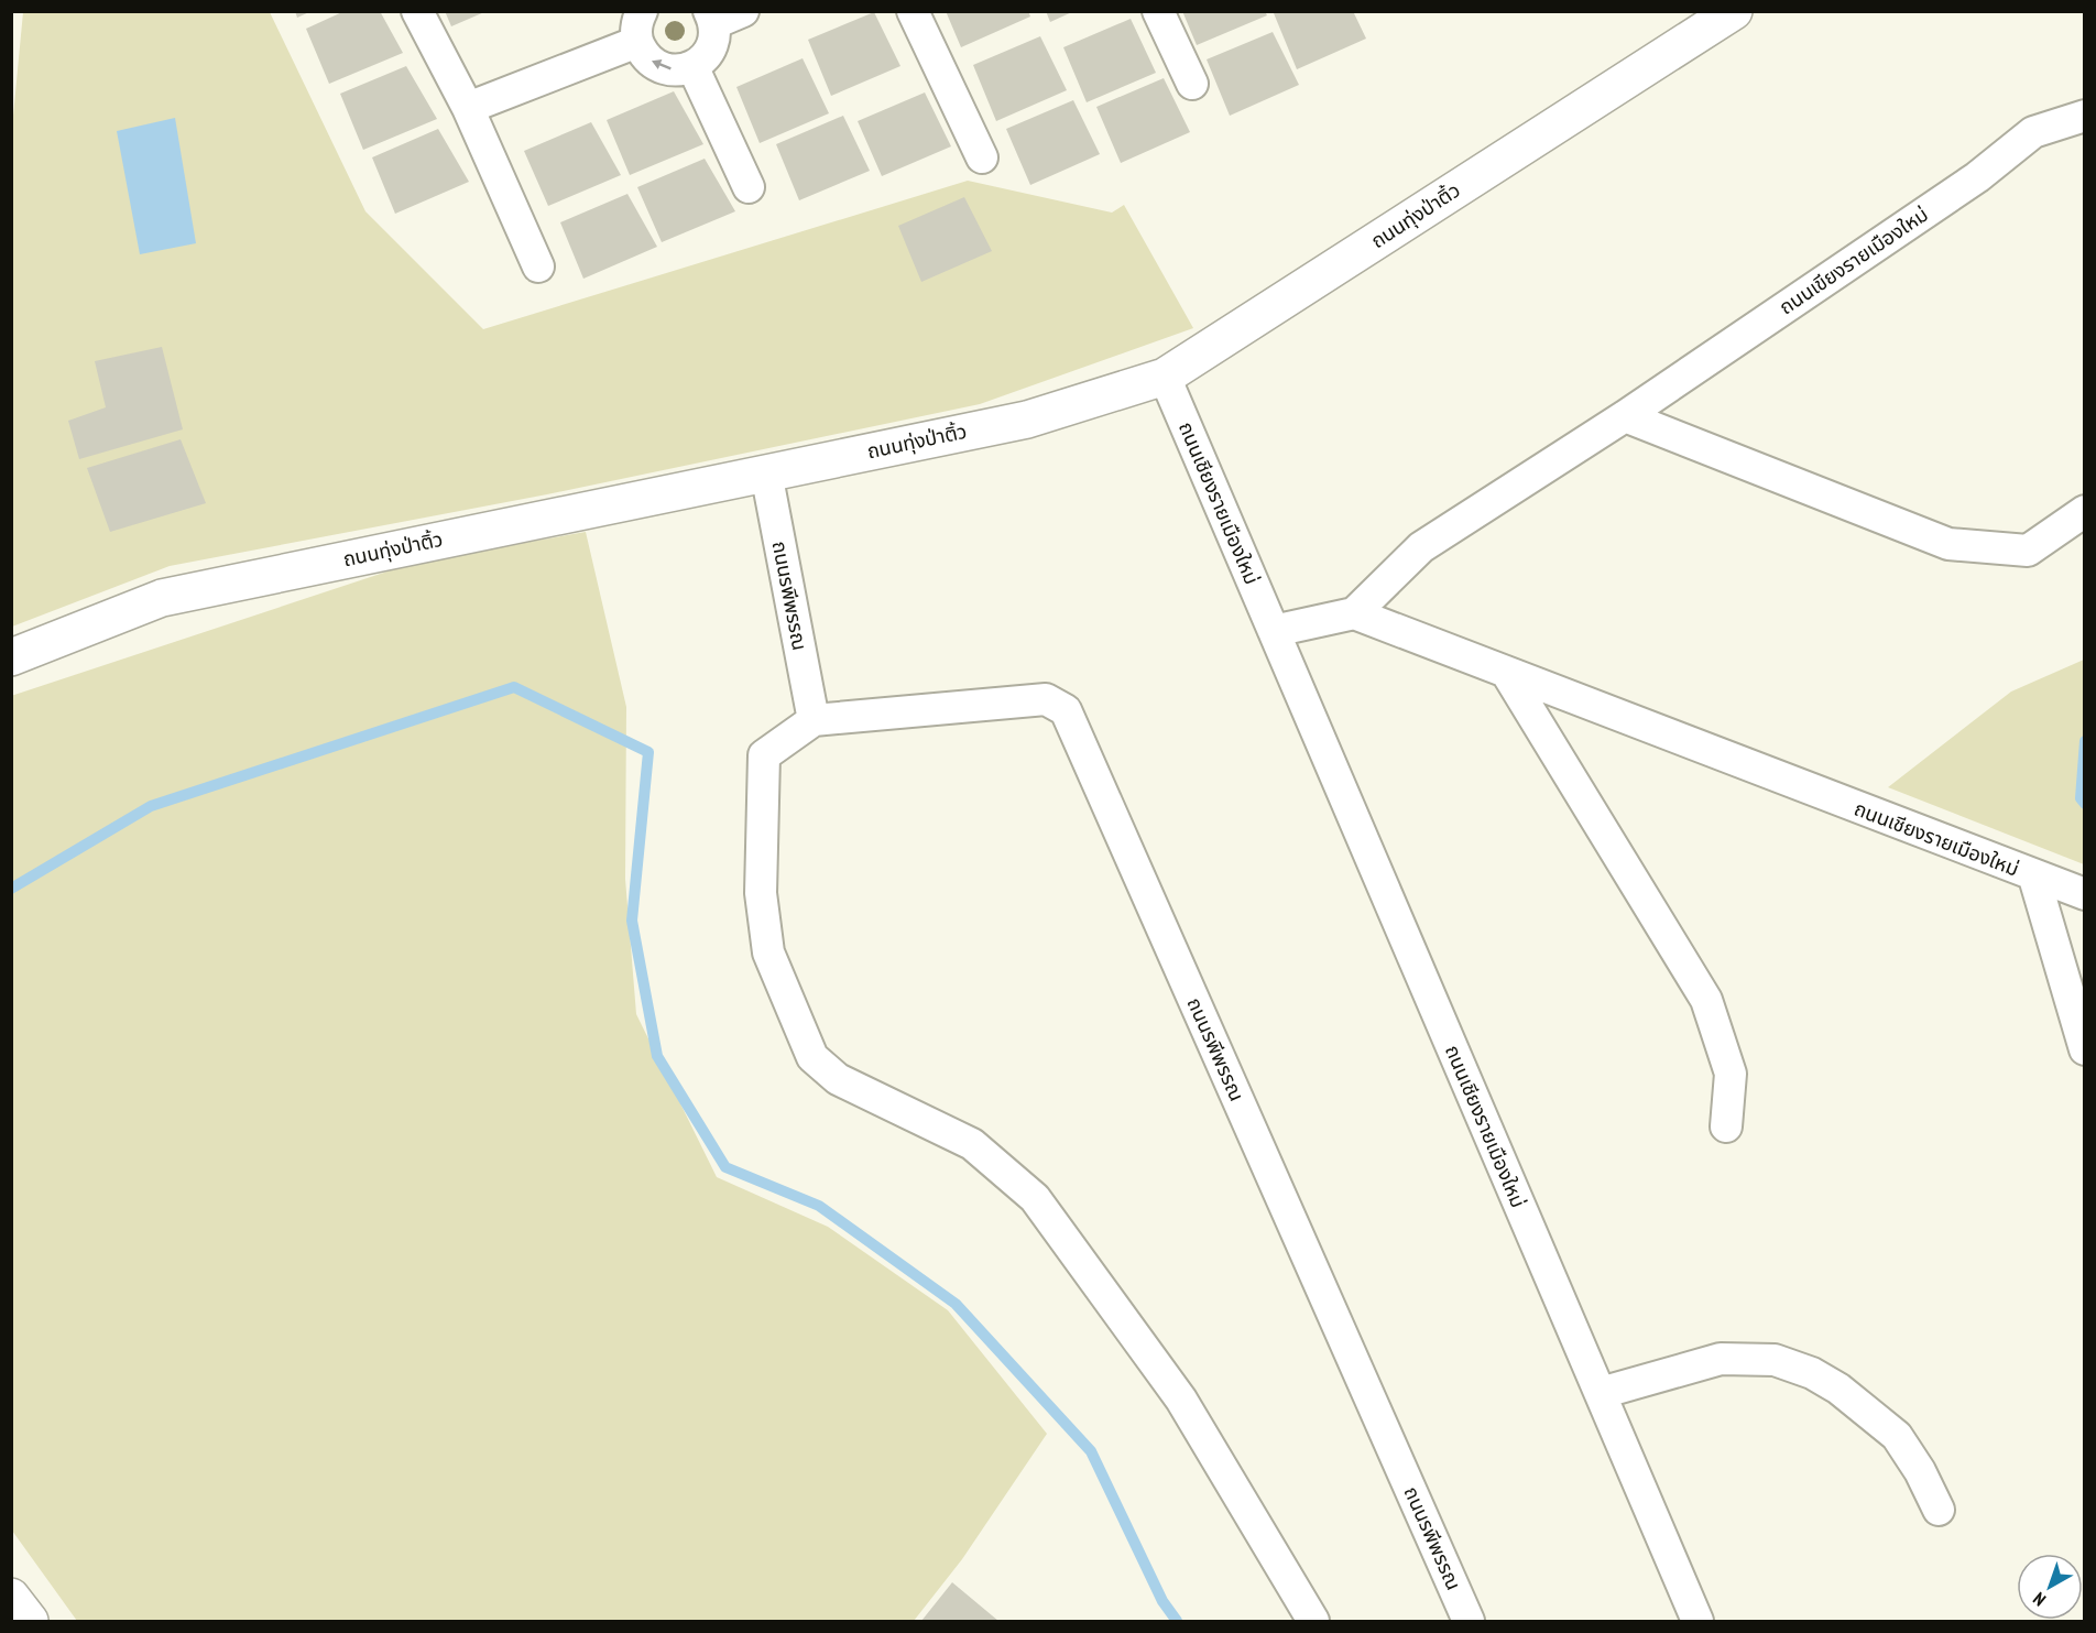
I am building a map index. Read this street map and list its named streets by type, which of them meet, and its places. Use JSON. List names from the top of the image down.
{
  "streets": {
    "street": [
      "ถนนทุ่งป่าติ้ว",
      "ถนนเขียงรายเมืองใหม่",
      "ถนนเชียงรายเมืองใหม่",
      "ถนนรพีพรรณ"
    ]
  },
  "crossings": [
    ["ถนนทุ่งป่าติ้ว", "ถนนเชียงรายเมืองใหม่"],
    ["ถนนทุ่งป่าติ้ว", "ถนนรพีพรรณ"],
    ["ถนนเขียงรายเมืองใหม่", "ถนนเชียงรายเมืองใหม่"]
  ],
  "north": "bottom left"
}
